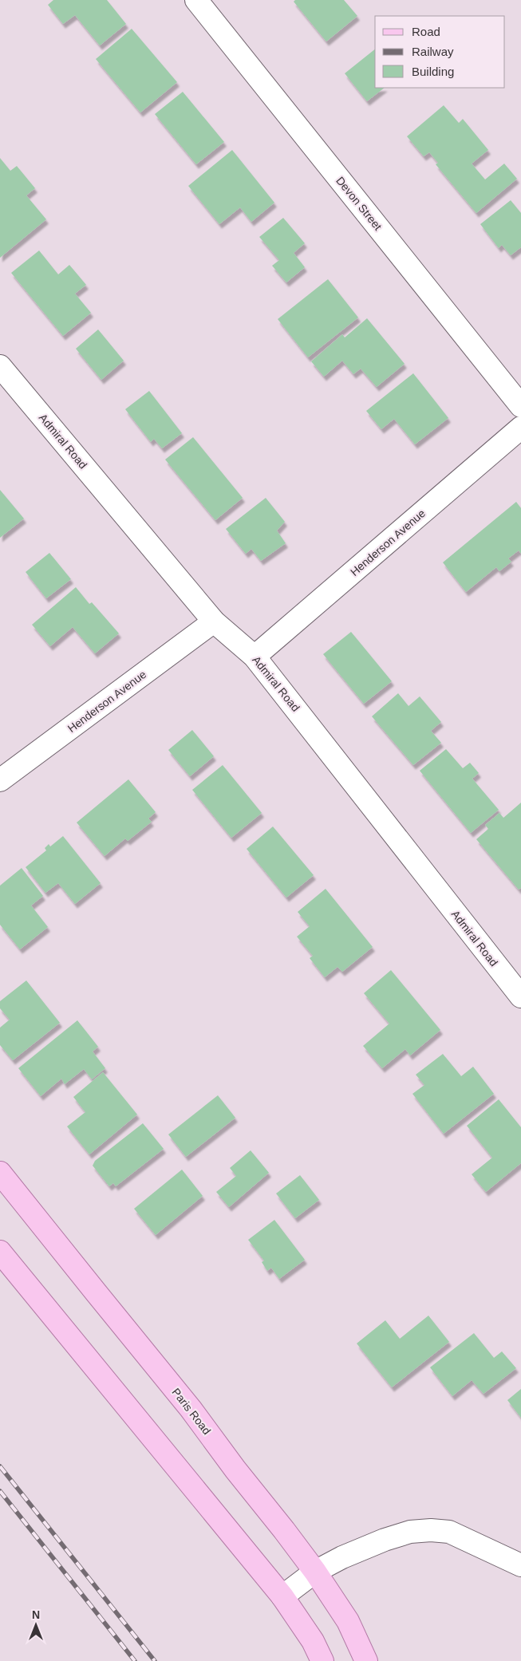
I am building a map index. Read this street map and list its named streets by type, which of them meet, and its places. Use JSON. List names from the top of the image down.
{
  "streets": {
    "main road": ["Paris Road"],
    "street": ["Devon Street", "Admiral Road", "Henderson Avenue"]
  },
  "crossings": [
    ["Admiral Road", "Henderson Avenue"]
  ],
  "legend": ["Road", "Railway", "Building"],
  "north": "top"
}
